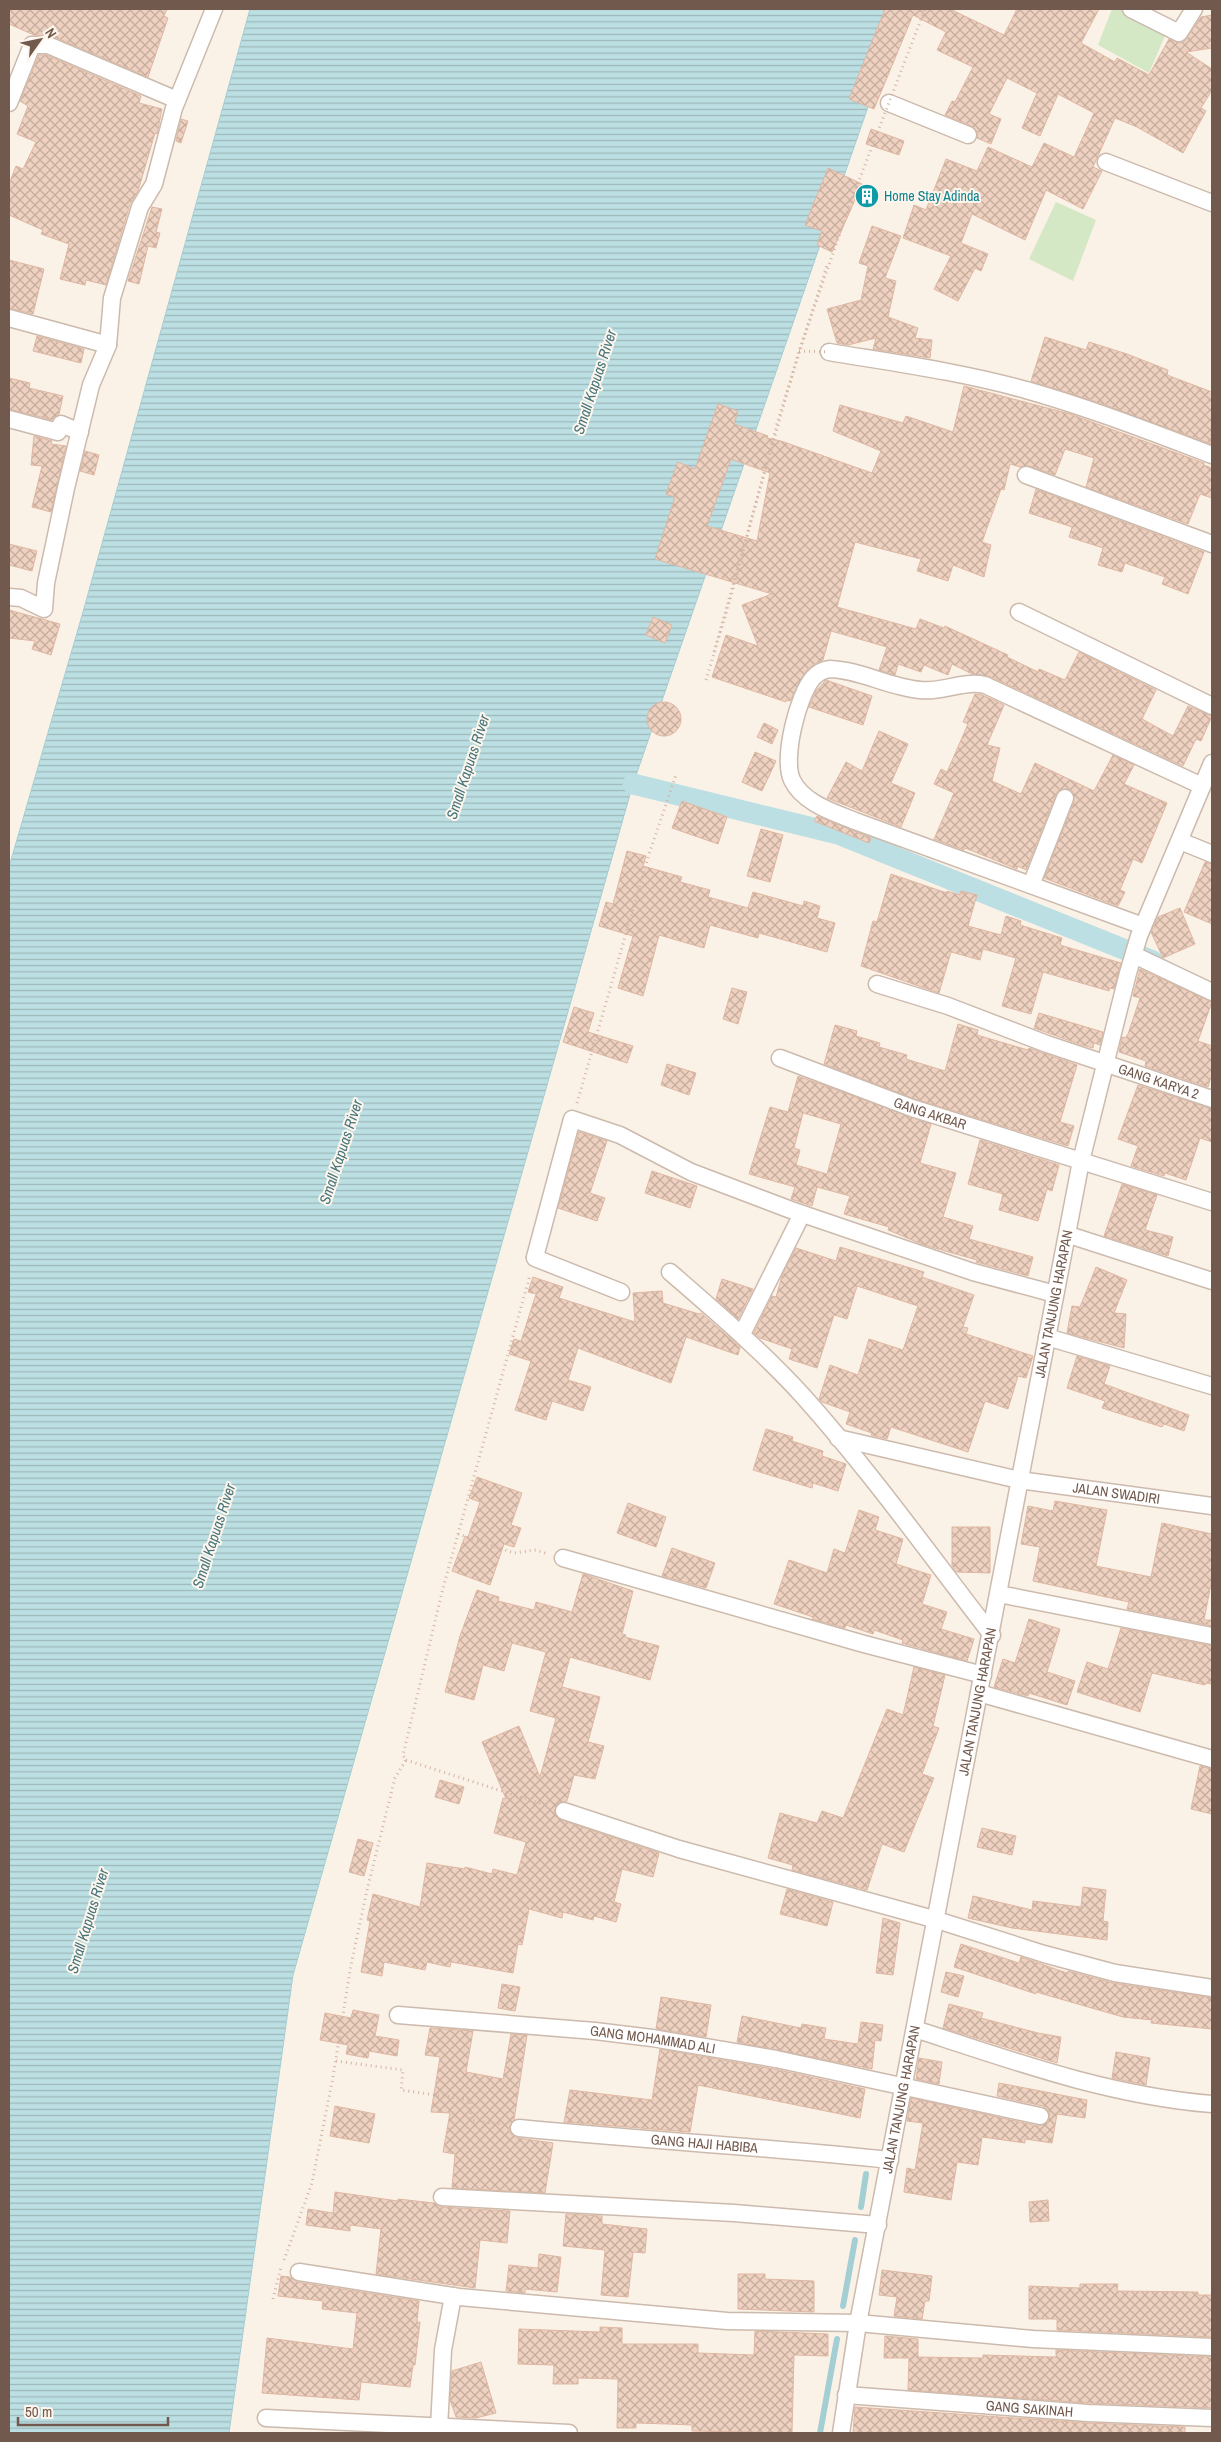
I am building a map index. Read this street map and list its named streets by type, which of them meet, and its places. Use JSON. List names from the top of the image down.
{
  "streets": {
    "street": [
      "GANG KARYA 2",
      "GANG AKBAR",
      "JALAN TANJUNG HARAPAN",
      "JALAN SWADIRI",
      "GANG MOHAMMAD ALI",
      "GANG HAJI HABIBA",
      "GANG SAKINAH"
    ]
  },
  "crossings": [
    ["GANG KARYA 2", "JALAN TANJUNG HARAPAN"],
    ["GANG AKBAR", "JALAN TANJUNG HARAPAN"],
    ["JALAN TANJUNG HARAPAN", "JALAN SWADIRI"],
    ["JALAN TANJUNG HARAPAN", "GANG MOHAMMAD ALI"],
    ["JALAN TANJUNG HARAPAN", "GANG HAJI HABIBA"],
    ["JALAN TANJUNG HARAPAN", "GANG SAKINAH"]
  ],
  "water": ["Small Kapuas River"],
  "places": {
    "building": ["Home Stay Adinda"]
  },
  "scale_bar": "50 m",
  "north": "top right"
}
